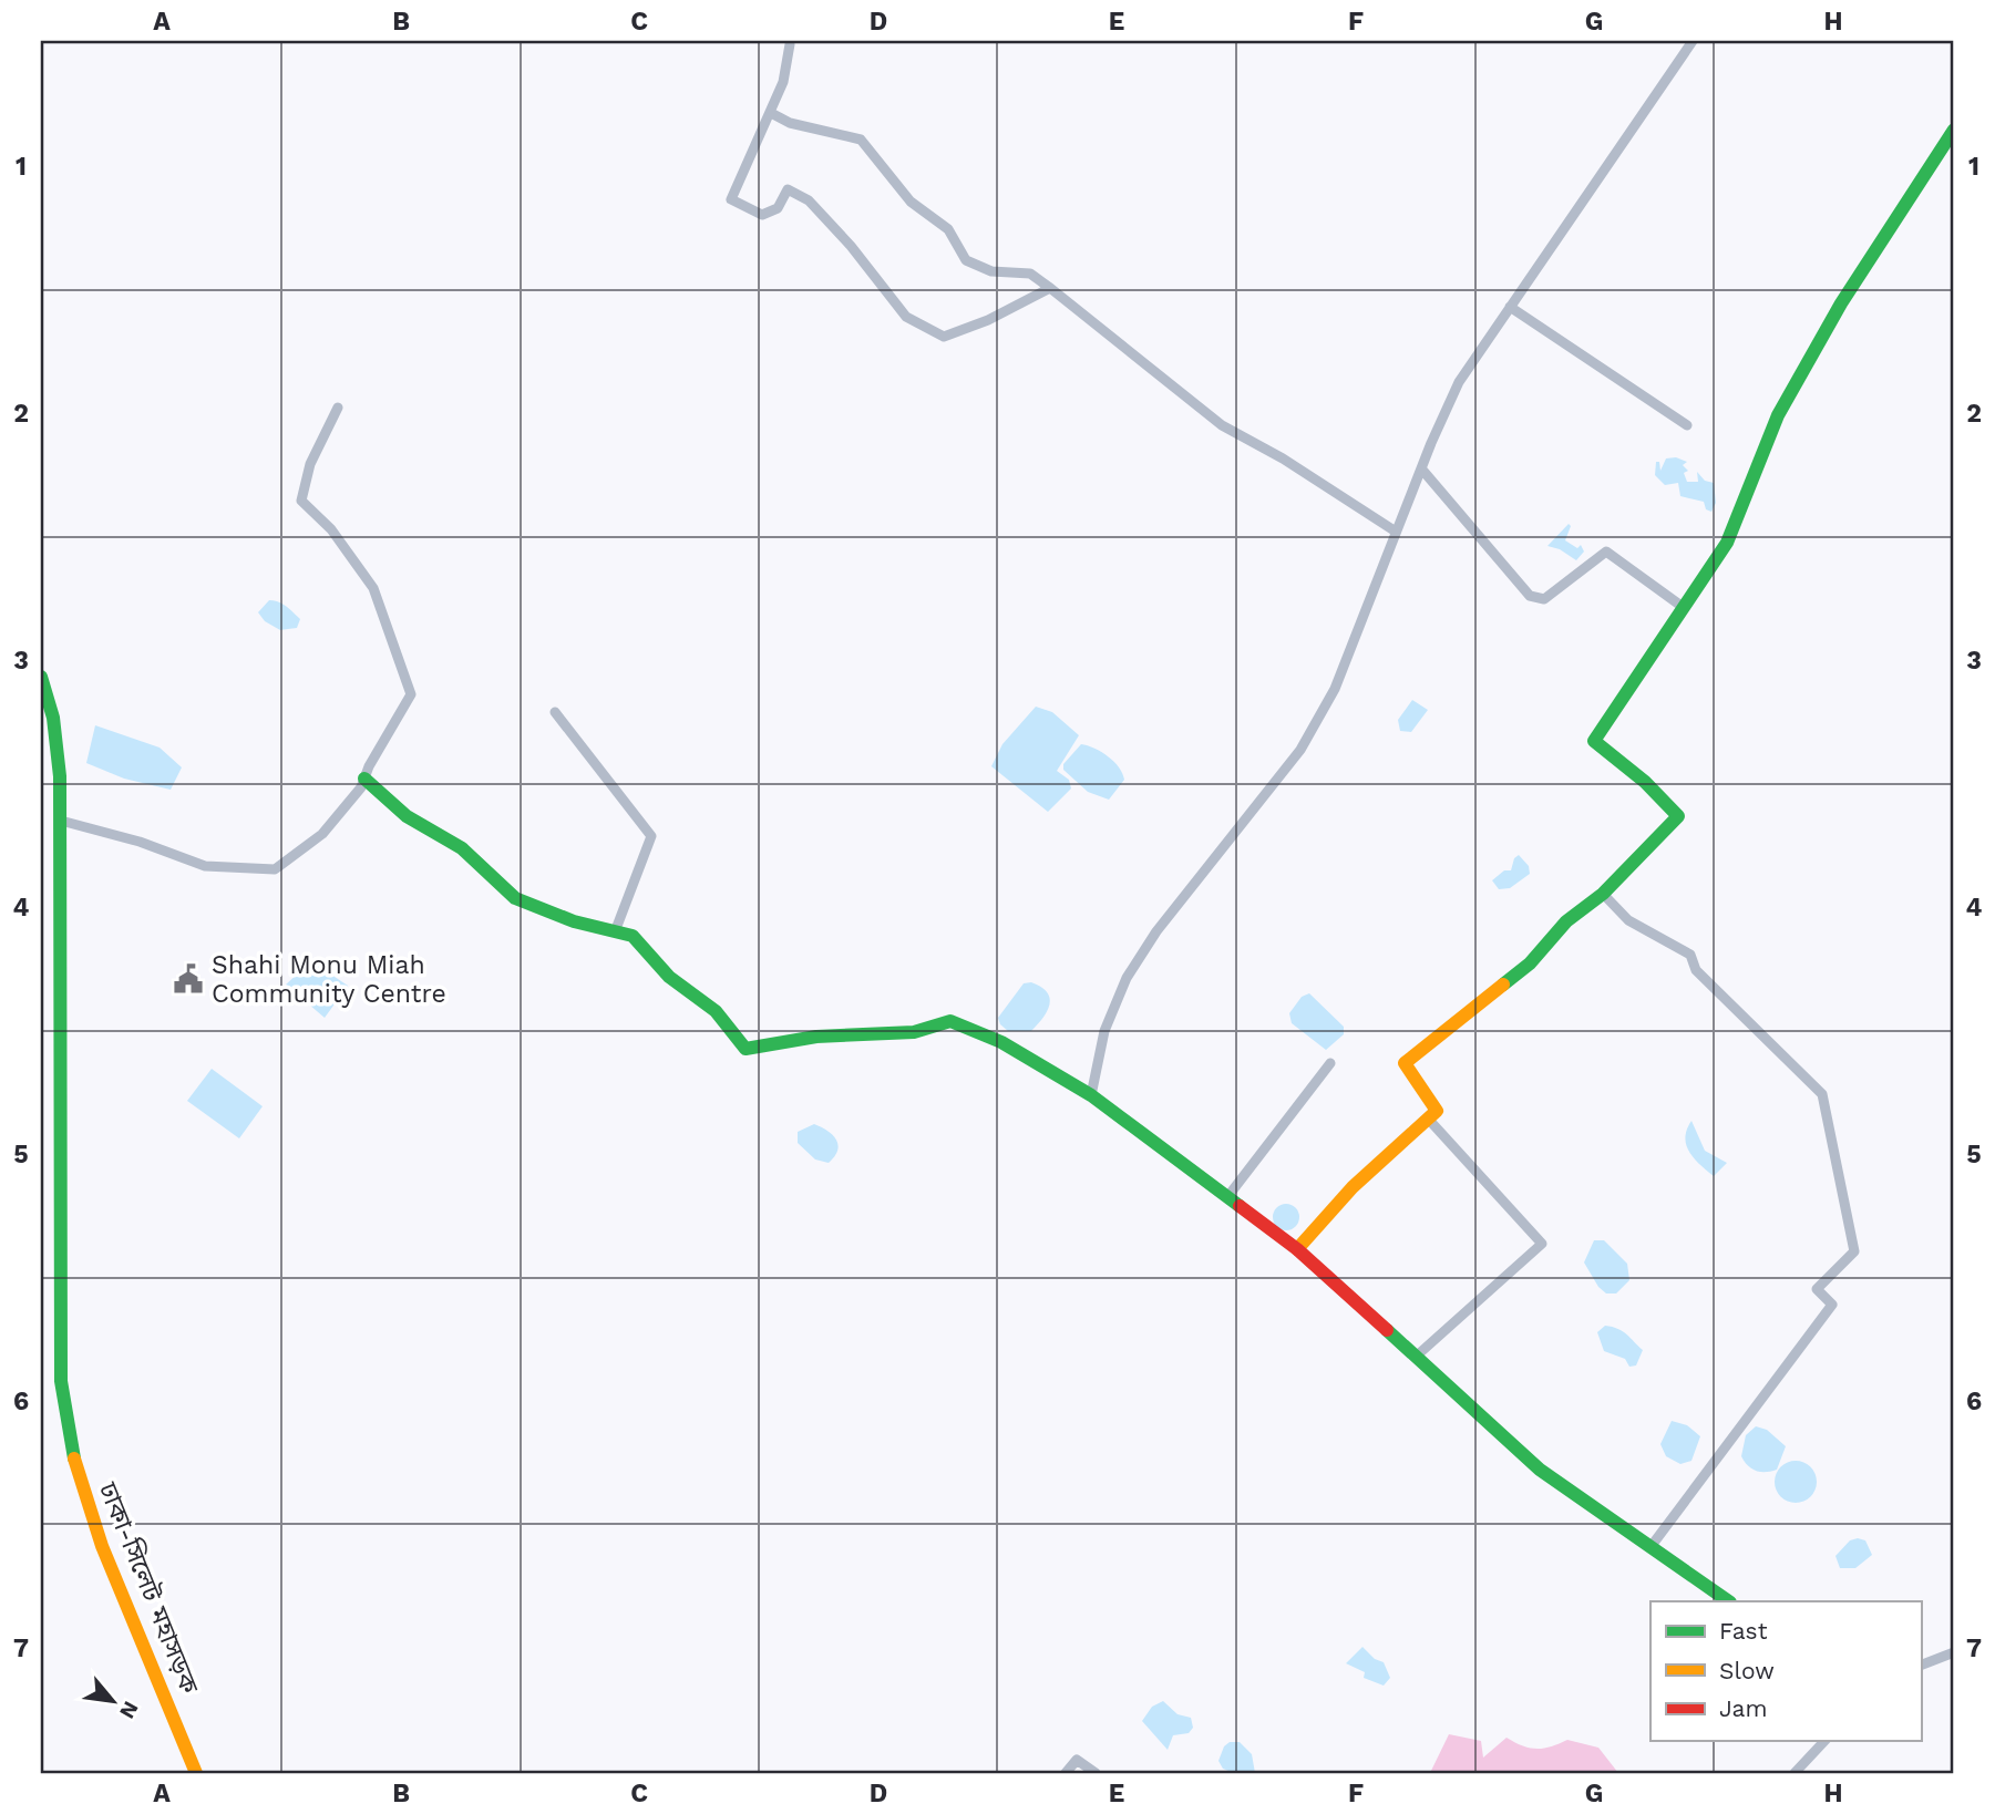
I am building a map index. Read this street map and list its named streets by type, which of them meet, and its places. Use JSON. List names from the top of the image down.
{
  "streets": {
    "main road": ["ঢাকা-সিলেট মহাসড়ক"]
  },
  "places": {
    "public building": ["Shahi Monu Miah Community Centre"]
  },
  "legend": ["Fast", "Slow", "Jam"],
  "north": "bottom right",
  "grid": {
    "columns": [
      "A",
      "B",
      "C",
      "D",
      "E",
      "F",
      "G",
      "H"
    ],
    "rows": [
      "1",
      "2",
      "3",
      "4",
      "5",
      "6",
      "7"
    ]
  }
}
